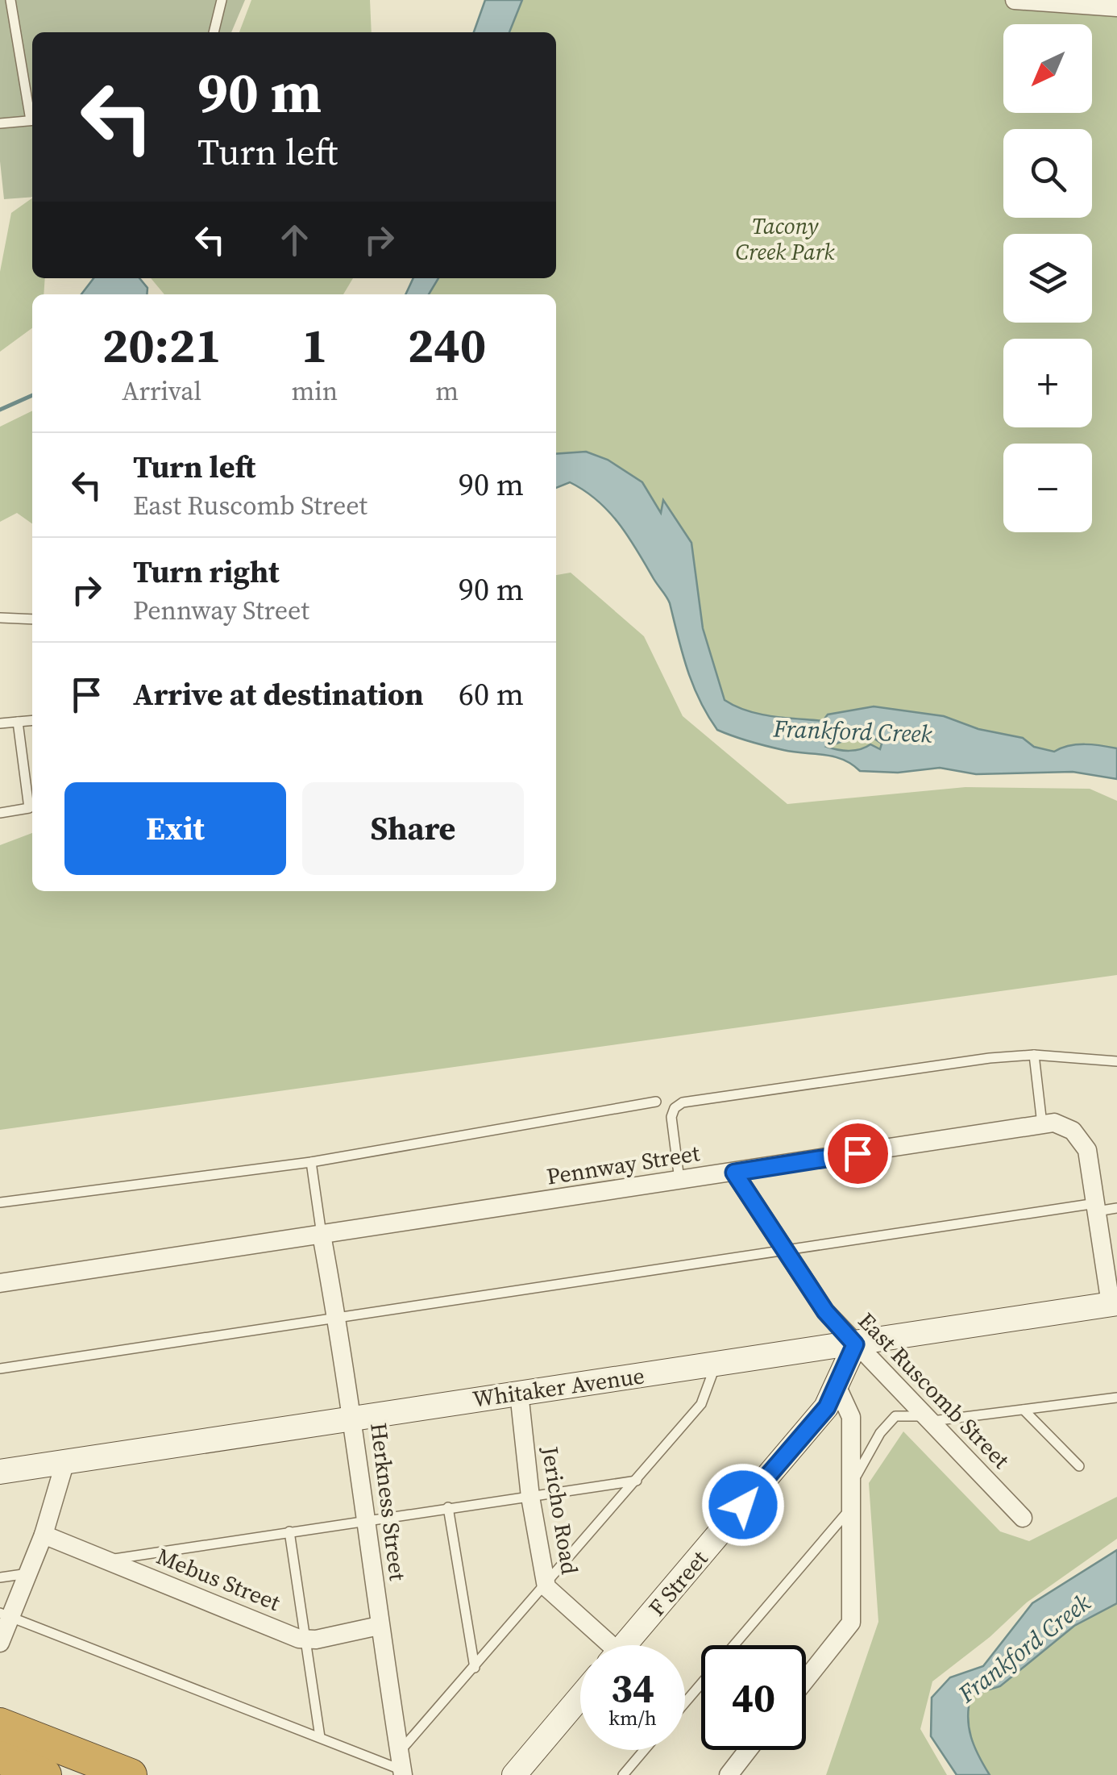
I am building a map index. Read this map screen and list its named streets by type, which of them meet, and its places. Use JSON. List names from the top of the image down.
{
  "streets": {
    "main road": ["Whitaker Avenue", "F Street"],
    "street": [
      "Pennway Street",
      "East Ruscomb Street",
      "Herkness Street",
      "Jericho Road",
      "Mebus Street"
    ]
  },
  "crossings": [
    ["Pennway Street", "Whitaker Avenue"],
    ["Pennway Street", "East Ruscomb Street"],
    ["Pennway Street", "Herkness Street"],
    ["Whitaker Avenue", "East Ruscomb Street"],
    ["Whitaker Avenue", "Herkness Street"],
    ["Whitaker Avenue", "Jericho Road"],
    ["Whitaker Avenue", "F Street"],
    ["East Ruscomb Street", "F Street"]
  ],
  "water": ["Frankford Creek"],
  "parks": ["Tacony Creek Park"],
  "north": "bottom left",
  "page": {
    "map_buttons": ["+", "−"],
    "turn": ["90 m", "Turn left"],
    "eta": [
      "20:21",
      "Arrival",
      "1",
      "min",
      "240",
      "m"
    ],
    "list": [
      {
        "name": "Turn left",
        "note": "East Ruscomb Street",
        "value": "90 m"
      },
      {
        "name": "Turn right",
        "note": "Pennway Street",
        "value": "90 m"
      },
      {
        "name": "Arrive at destination",
        "value": "60 m"
      }
    ],
    "buttons": ["Exit", "Share"],
    "speed": "34 km/h",
    "limit": "40"
  }
}
